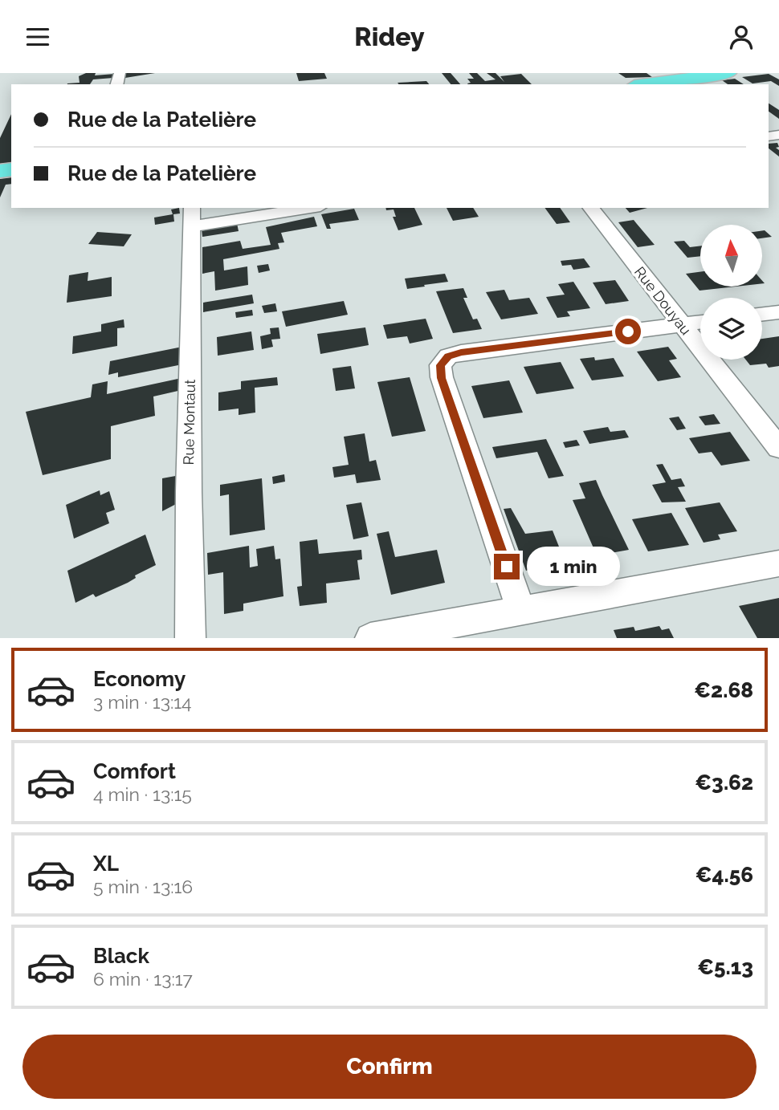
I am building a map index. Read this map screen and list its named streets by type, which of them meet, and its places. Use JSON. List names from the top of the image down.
{
  "streets": {
    "street": ["Rue Douyau", "Rue Montaut"]
  },
  "north": "top",
  "page": {
    "header": "Ridey",
    "banner": ["Rue de la Patelière", "Rue de la Patelière"],
    "bubble": "1 min",
    "list": [
      {
        "name": "Economy",
        "note": "3 min · 13:14",
        "value": "€2.68"
      },
      {
        "name": "Comfort",
        "note": "4 min · 13:15",
        "value": "€3.62"
      },
      {
        "name": "XL",
        "note": "5 min · 13:16",
        "value": "€4.56"
      },
      {
        "name": "Black",
        "note": "6 min · 13:17",
        "value": "€5.13"
      }
    ],
    "buttons": "Confirm"
  }
}
